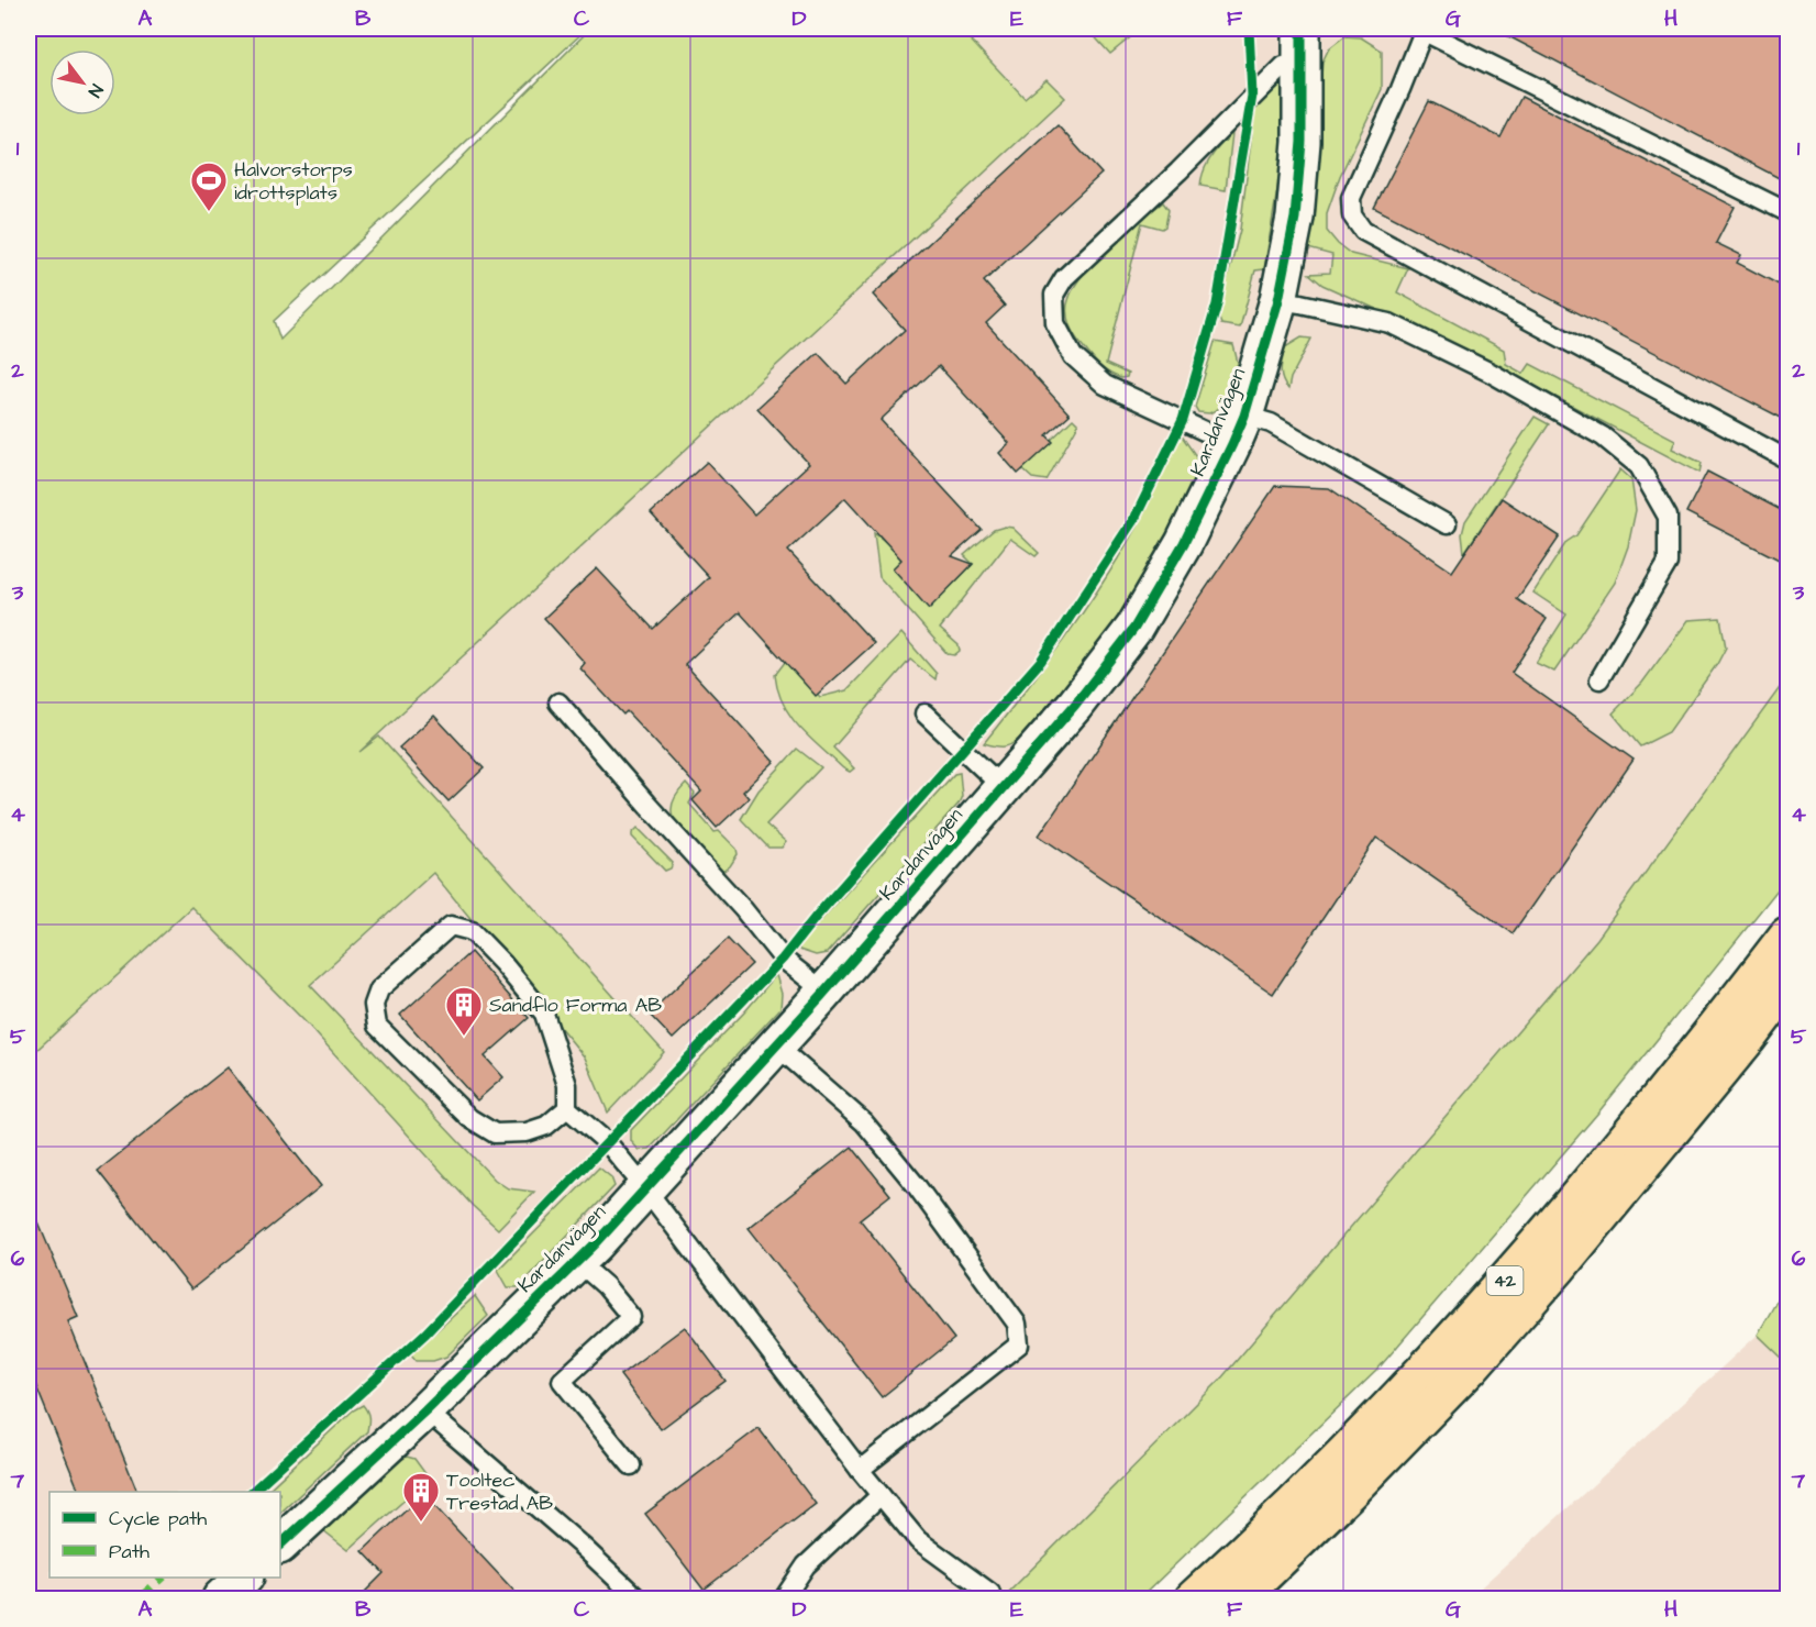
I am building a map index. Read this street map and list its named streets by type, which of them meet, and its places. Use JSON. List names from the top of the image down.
{
  "streets": {
    "main road": ["42"],
    "street": ["Kardanvägen"]
  },
  "places": {
    "sports": ["Halvorstorps idrottsplats"],
    "building": ["Sandflo Forma AB", "Tooltec Trestad AB"]
  },
  "legend": ["Cycle path", "Path"],
  "north": "bottom right",
  "grid": {
    "columns": [
      "A",
      "B",
      "C",
      "D",
      "E",
      "F",
      "G",
      "H"
    ],
    "rows": [
      "1",
      "2",
      "3",
      "4",
      "5",
      "6",
      "7"
    ]
  }
}
